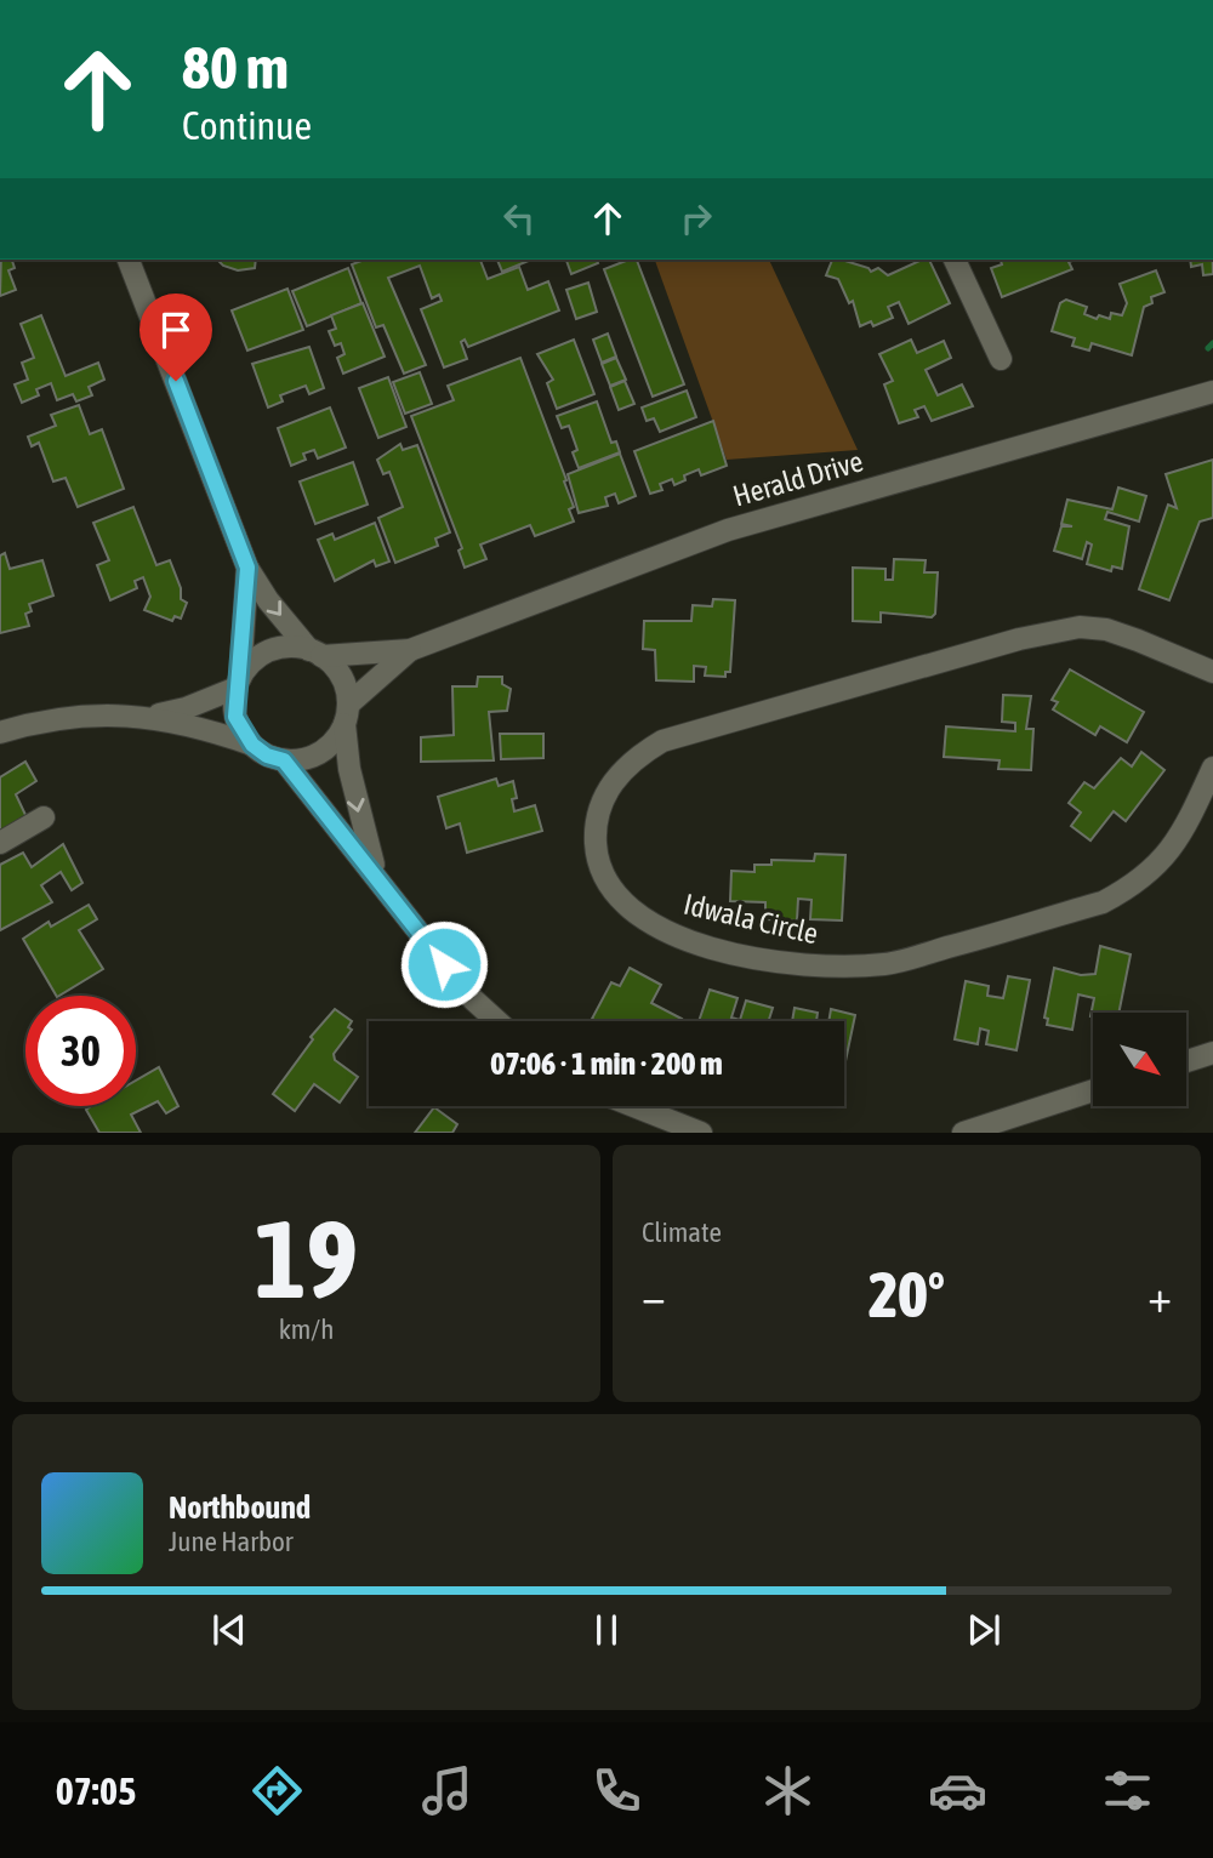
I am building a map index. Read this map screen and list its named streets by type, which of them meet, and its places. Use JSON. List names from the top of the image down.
{
  "streets": {
    "street": ["Herald Drive", "Idwala Circle"]
  },
  "north": "bottom right",
  "page": {
    "turn": ["80 m", "Continue"],
    "limit": "30",
    "trip": "07:06 · 1 min · 200 m",
    "tile": [
      ["19", "km/h"],
      "Climate"
    ],
    "heat": ["−", "20°", "+"],
    "song": ["Northbound", "June Harbor"],
    "tabs": "07:05"
  }
}
